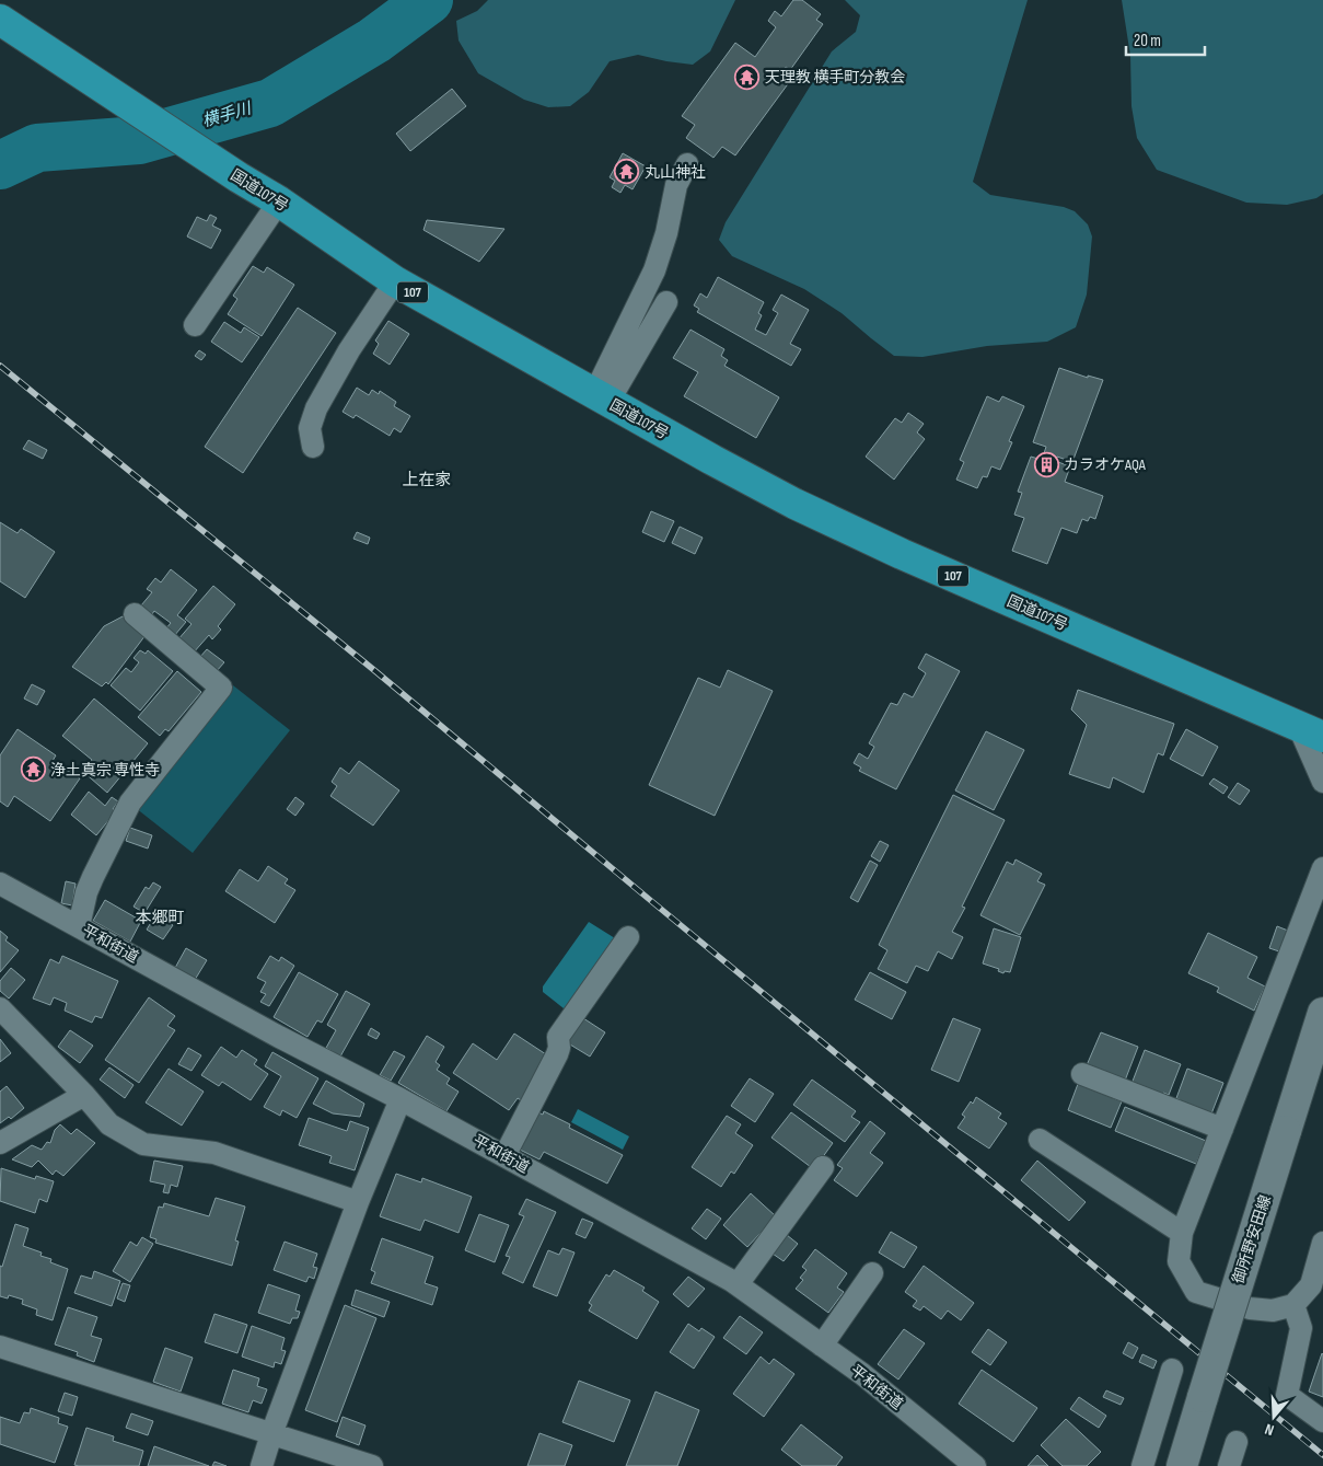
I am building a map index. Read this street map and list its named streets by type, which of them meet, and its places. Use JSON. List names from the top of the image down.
{
  "streets": {
    "highway": ["国道107号", "107"],
    "main road": ["御所野安田線"],
    "street": ["平和街道"]
  },
  "districts": ["上在家", "本郷町"],
  "water": ["横手川"],
  "places": {
    "temple": ["天理教 横手町分教会", "丸山神社", "浄土真宗 専性寺"],
    "building": ["カラオケAQA"]
  },
  "scale_bar": "20 m",
  "north": "bottom"
}
